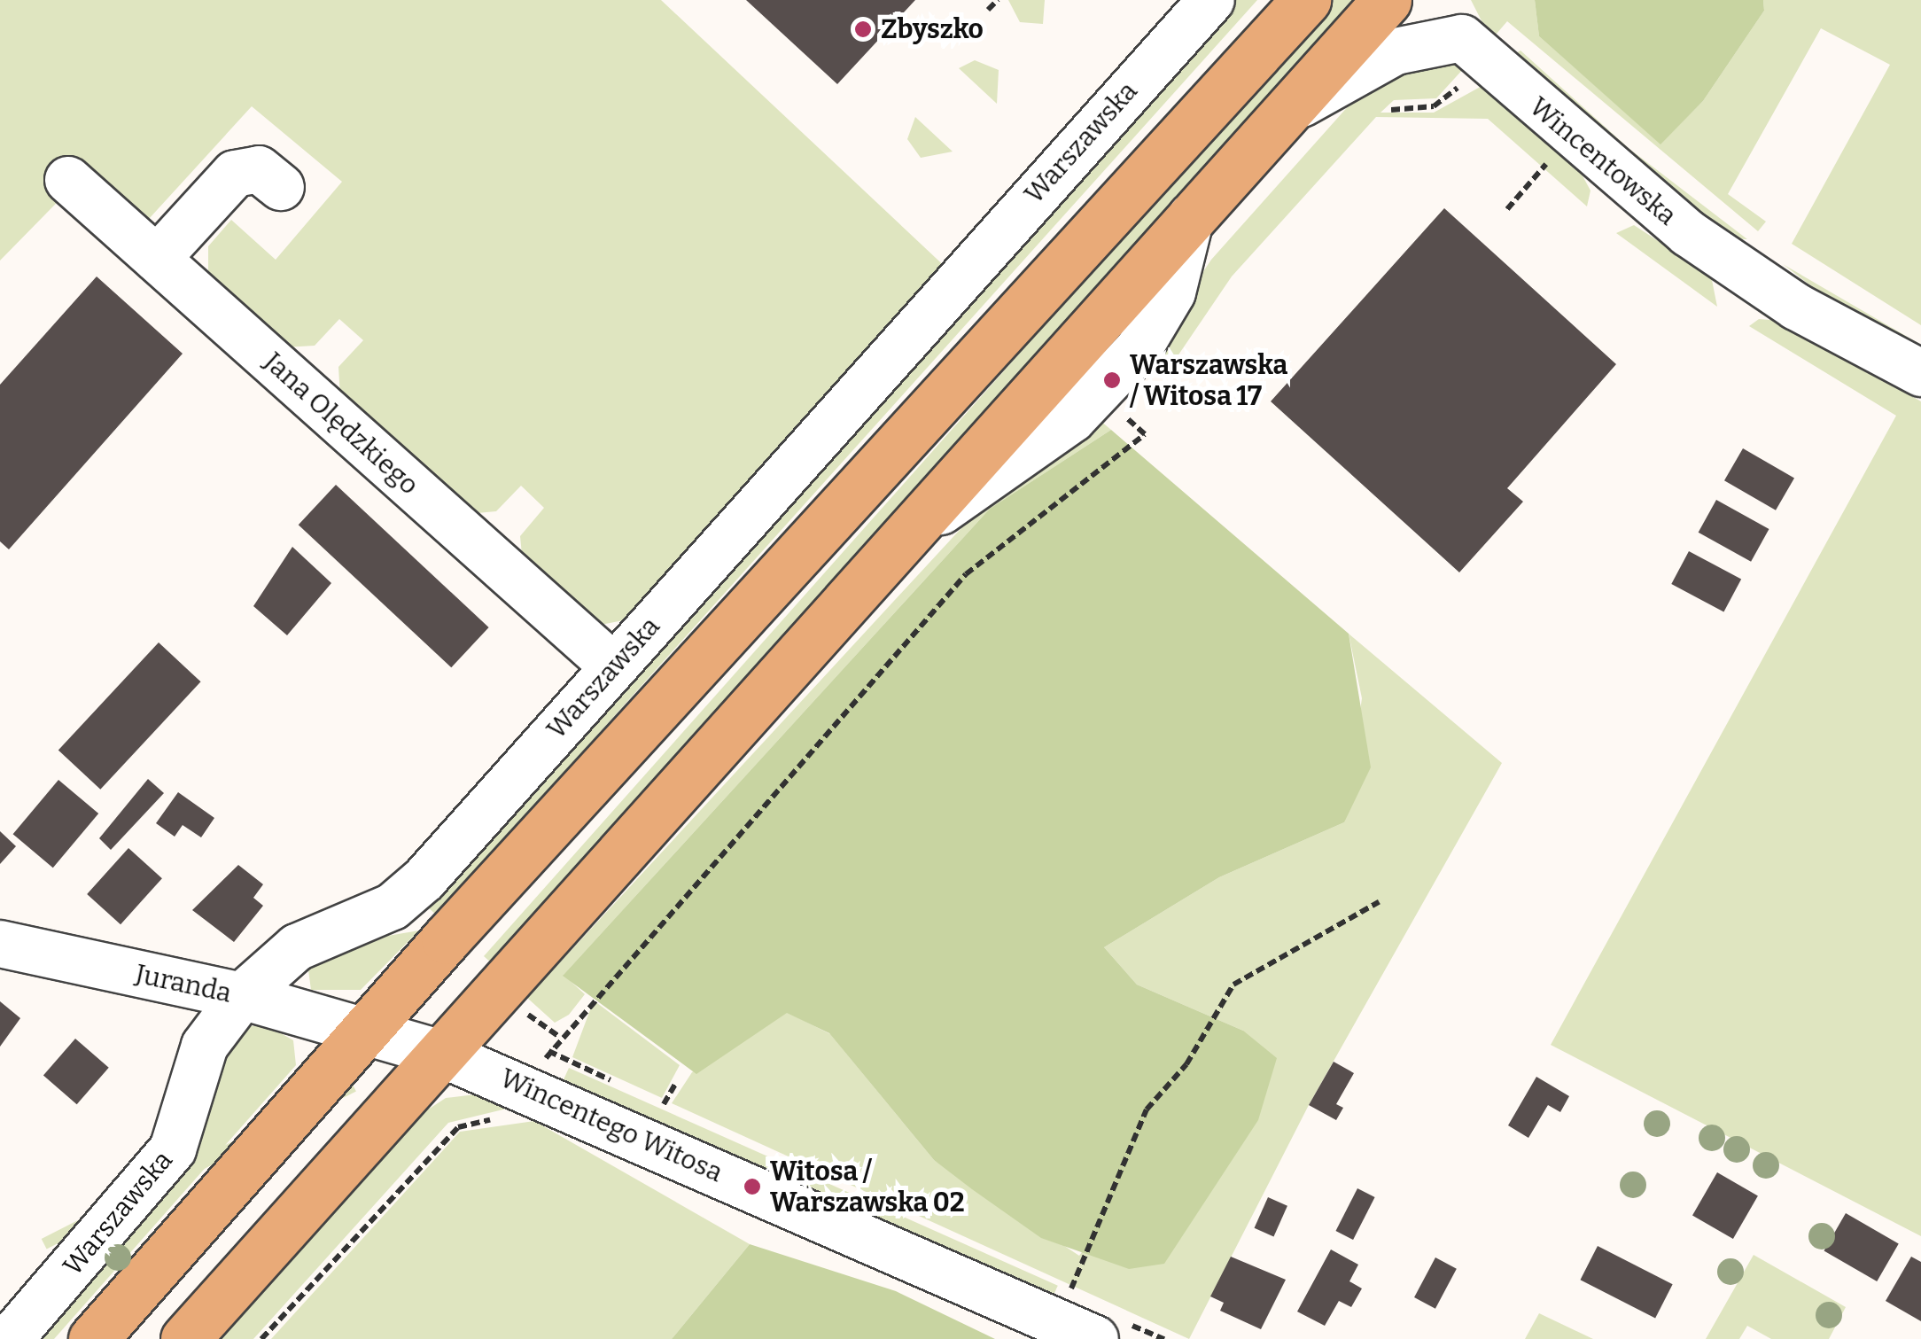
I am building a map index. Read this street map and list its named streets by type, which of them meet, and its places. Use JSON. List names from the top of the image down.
{
  "streets": {
    "street": [
      "Warszawska",
      "Wincentowska",
      "Jana Olędzkiego",
      "Juranda",
      "Wincentego Witosa"
    ]
  },
  "crossings": [
    ["Warszawska", "Jana Olędzkiego"],
    ["Warszawska", "Juranda"],
    ["Juranda", "Wincentego Witosa"]
  ],
  "places": ["Zbyszko", "Warszawska / Witosa 17", "Witosa / Warszawska 02"]
}
